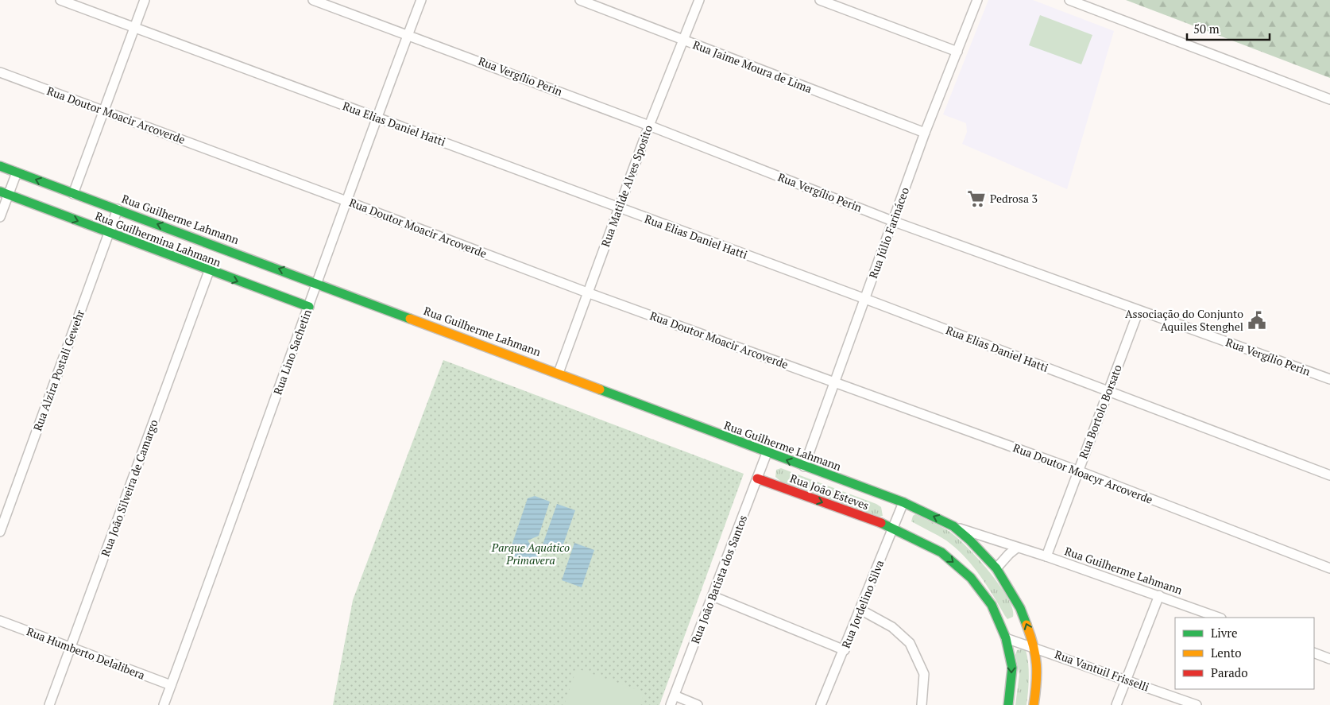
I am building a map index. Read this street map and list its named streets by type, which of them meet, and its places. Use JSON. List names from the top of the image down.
{
  "streets": {
    "street": [
      "Rua Jaime Moura de Lima",
      "Rua Vergílio Perin",
      "Rua Doutor Moacir Arcoverde",
      "Rua Elias Daniel Hatti",
      "Rua Matilde Alves Sposito",
      "Rua Guilherme Lahmann",
      "Rua Júlio Farináceo",
      "Rua Guilhermina Lahmann",
      "Rua Lino Sachetin",
      "Rua Alzira Postali Gewehr",
      "Rua Bortolo Borsato",
      "Rua Doutor Moacyr Arcoverde",
      "Rua João Silveira de Camargo",
      "Rua João Esteves",
      "Rua João Batista dos Santos",
      "Rua Jordelino Silva",
      "Rua Humberto Delalibera",
      "Rua Vantuil Frisselli"
    ]
  },
  "crossings": [
    ["Rua Jaime Moura de Lima", "Rua Matilde Alves Sposito"],
    ["Rua Jaime Moura de Lima", "Rua Júlio Farináceo"],
    ["Rua Vergílio Perin", "Rua Matilde Alves Sposito"],
    ["Rua Vergílio Perin", "Rua Júlio Farináceo"],
    ["Rua Vergílio Perin", "Rua Lino Sachetin"],
    ["Rua Vergílio Perin", "Rua Bortolo Borsato"],
    ["Rua Doutor Moacir Arcoverde", "Rua Matilde Alves Sposito"],
    ["Rua Doutor Moacir Arcoverde", "Rua Júlio Farináceo"],
    ["Rua Doutor Moacir Arcoverde", "Rua Lino Sachetin"],
    ["Rua Doutor Moacir Arcoverde", "Rua Doutor Moacyr Arcoverde"],
    ["Rua Elias Daniel Hatti", "Rua Matilde Alves Sposito"],
    ["Rua Elias Daniel Hatti", "Rua Júlio Farináceo"],
    ["Rua Elias Daniel Hatti", "Rua Lino Sachetin"],
    ["Rua Elias Daniel Hatti", "Rua Bortolo Borsato"],
    ["Rua Matilde Alves Sposito", "Rua Guilherme Lahmann"],
    ["Rua Guilherme Lahmann", "Rua Júlio Farináceo"],
    ["Rua Guilherme Lahmann", "Rua Lino Sachetin"],
    ["Rua Guilherme Lahmann", "Rua Alzira Postali Gewehr"],
    ["Rua Guilherme Lahmann", "Rua Bortolo Borsato"],
    ["Rua Guilherme Lahmann", "Rua João Batista dos Santos"],
    ["Rua Guilherme Lahmann", "Rua Jordelino Silva"],
    ["Rua Guilherme Lahmann", "Rua Vantuil Frisselli"],
    ["Rua Júlio Farináceo", "Rua Doutor Moacyr Arcoverde"],
    ["Rua Guilhermina Lahmann", "Rua Lino Sachetin"],
    ["Rua Guilhermina Lahmann", "Rua Alzira Postali Gewehr"],
    ["Rua Guilhermina Lahmann", "Rua João Silveira de Camargo"],
    ["Rua Lino Sachetin", "Rua Humberto Delalibera"],
    ["Rua Bortolo Borsato", "Rua Doutor Moacyr Arcoverde"],
    ["Rua João Silveira de Camargo", "Rua Humberto Delalibera"],
    ["Rua João Esteves", "Rua João Batista dos Santos"],
    ["Rua João Esteves", "Rua Jordelino Silva"],
    ["Rua João Esteves", "Rua Vantuil Frisselli"]
  ],
  "one_way": ["Rua Guilhermina Lahmann", "Rua João Esteves"],
  "parks": ["Parque Aquático Primavera"],
  "places": {
    "supermarket": ["Pedrosa 3"],
    "public building": ["Associação do Conjunto Aquiles Stenghel"]
  },
  "legend": ["Livre", "Lento", "Parado"],
  "scale_bar": "50 m"
}
